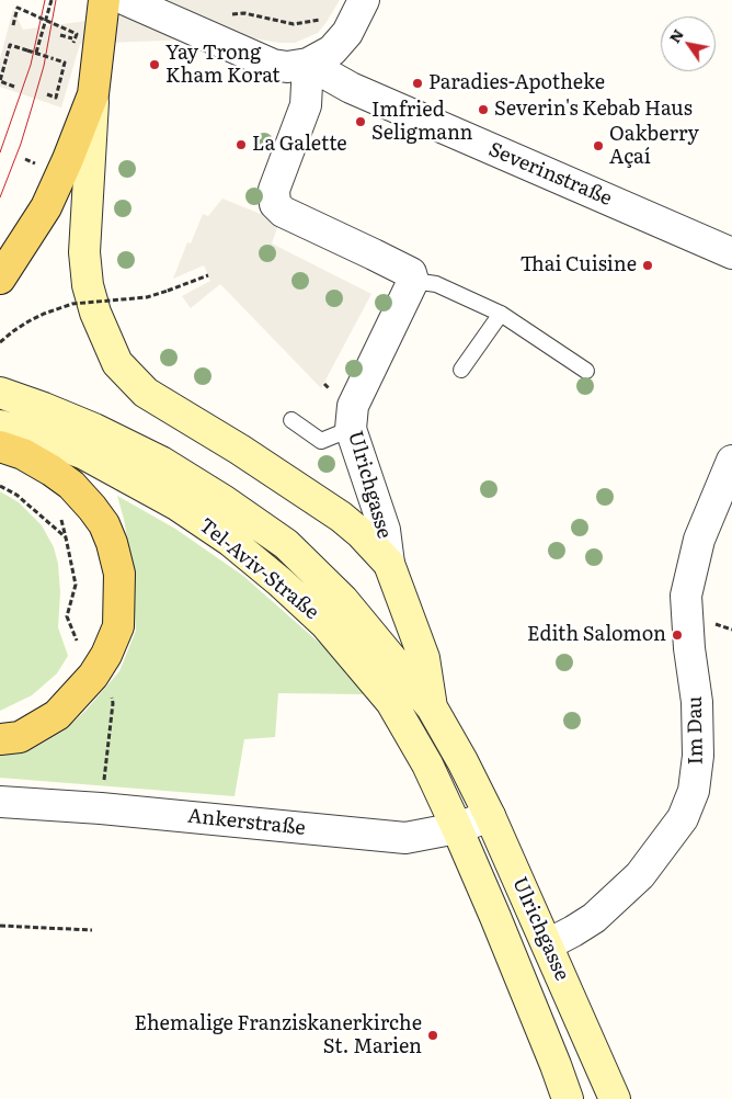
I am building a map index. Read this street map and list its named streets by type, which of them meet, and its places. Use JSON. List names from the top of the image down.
{
  "streets": {
    "main road": ["Ulrichgasse", "Tel-Aviv-Straße"],
    "street": ["Severinstraße", "Im Dau", "Ankerstraße"]
  },
  "crossings": [
    ["Ulrichgasse", "Tel-Aviv-Straße"],
    ["Ulrichgasse", "Im Dau"],
    ["Ulrichgasse", "Ankerstraße"],
    ["Tel-Aviv-Straße", "Ankerstraße"]
  ],
  "places": [
    "Yay Trong Kham Korat",
    "Paradies-Apotheke",
    "Severin's Kebab Haus",
    "Imfried Seligmann",
    "La Galette",
    "Oakberry Açaí",
    "Thai Cuisine",
    "Edith Salomon",
    "Ehemalige Franziskanerkirche St. Marien"
  ],
  "north": "top left"
}
